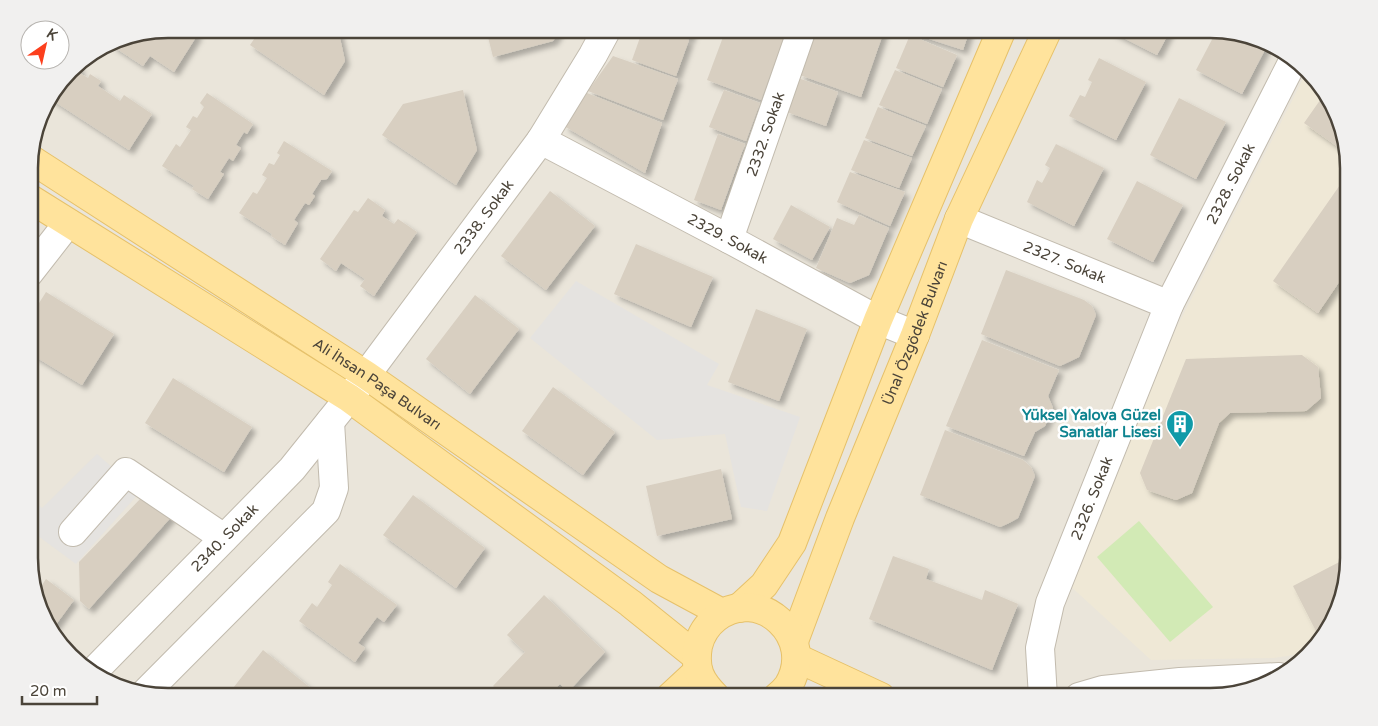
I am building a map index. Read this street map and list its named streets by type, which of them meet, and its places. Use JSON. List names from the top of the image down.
{
  "streets": {
    "main road": ["Ünal Özgödek Bulvarı", "Ali İhsan Paşa Bulvarı"],
    "street": [
      "2332. Sokak",
      "2328. Sokak",
      "2338. Sokak",
      "2329. Sokak",
      "2327. Sokak",
      "2326. Sokak",
      "2340. Sokak"
    ]
  },
  "crossings": [
    ["2332. Sokak", "2329. Sokak"],
    ["2328. Sokak", "2327. Sokak"],
    ["2328. Sokak", "2326. Sokak"],
    ["2338. Sokak", "2329. Sokak"],
    ["2338. Sokak", "Ali İhsan Paşa Bulvarı"],
    ["2338. Sokak", "2340. Sokak"],
    ["2329. Sokak", "Ünal Özgödek Bulvarı"],
    ["2327. Sokak", "Ünal Özgödek Bulvarı"],
    ["2327. Sokak", "2326. Sokak"],
    ["Ali İhsan Paşa Bulvarı", "2340. Sokak"]
  ],
  "places": {
    "building": ["Yüksel Yalova Güzel Sanatlar Lisesi"]
  },
  "scale_bar": "20 m",
  "north": "top right"
}
